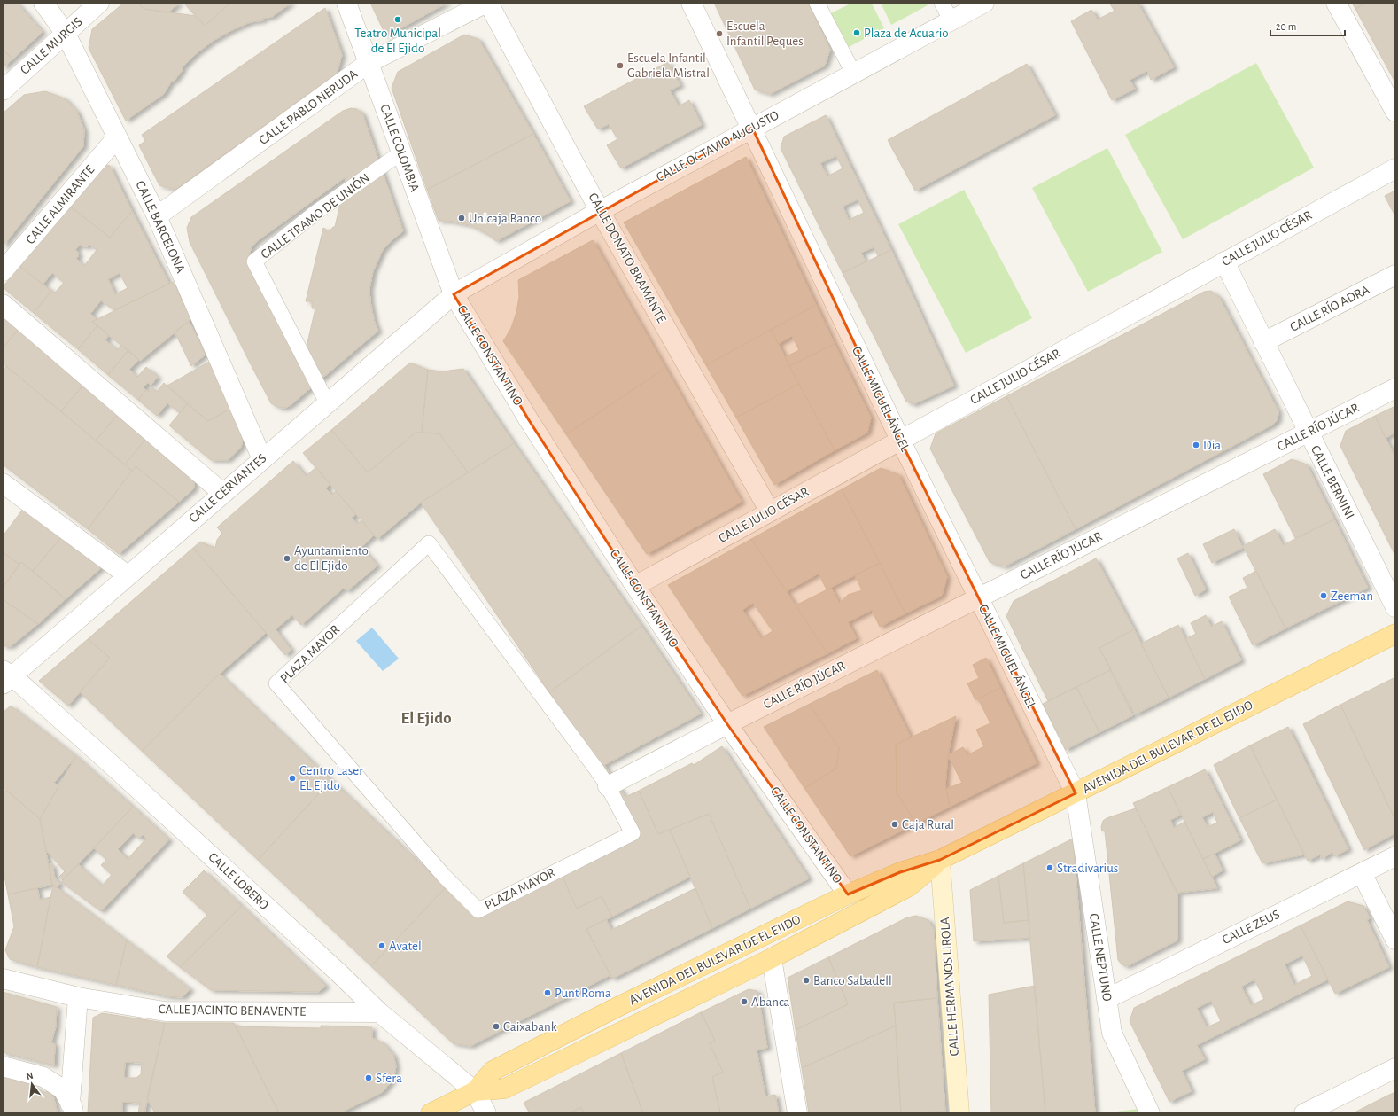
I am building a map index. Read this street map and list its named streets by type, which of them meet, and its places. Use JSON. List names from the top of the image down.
{
  "streets": {
    "main road": ["AVENIDA DEL BULEVAR DE EL EJIDO", "CALLE HERMANOS LIROLA"],
    "street": [
      "CALLE MURGIS",
      "CALLE PABLO NERUDA",
      "CALLE OCTAVIO AUGUSTO",
      "CALLE COLOMBIA",
      "CALLE ALMIRANTE",
      "CALLE TRAMO DE UNIÓN",
      "CALLE BARCELONA",
      "CALLE JULIO CÉSAR",
      "CALLE DONATO BRAMANTE",
      "CALLE RÍO ADRA",
      "CALLE CONSTANTINO",
      "CALLE MIGUEL ÁNGEL",
      "CALLE RÍO JÚCAR",
      "CALLE BERNINI",
      "CALLE CERVANTES",
      "PLAZA MAYOR",
      "CALLE LOBERO",
      "CALLE ZEUS",
      "CALLE NEPTUNO",
      "CALLE JACINTO BENAVENTE"
    ]
  },
  "crossings": [
    ["CALLE MURGIS", "CALLE BARCELONA"],
    ["CALLE PABLO NERUDA", "CALLE COLOMBIA"],
    ["CALLE PABLO NERUDA", "CALLE BARCELONA"],
    ["CALLE PABLO NERUDA", "CALLE DONATO BRAMANTE"],
    ["CALLE OCTAVIO AUGUSTO", "CALLE COLOMBIA"],
    ["CALLE OCTAVIO AUGUSTO", "CALLE DONATO BRAMANTE"],
    ["CALLE OCTAVIO AUGUSTO", "CALLE CONSTANTINO"],
    ["CALLE OCTAVIO AUGUSTO", "CALLE MIGUEL ÁNGEL"],
    ["CALLE OCTAVIO AUGUSTO", "CALLE CERVANTES"],
    ["CALLE COLOMBIA", "CALLE TRAMO DE UNIÓN"],
    ["CALLE COLOMBIA", "CALLE CONSTANTINO"],
    ["CALLE COLOMBIA", "CALLE CERVANTES"],
    ["CALLE ALMIRANTE", "CALLE BARCELONA"],
    ["CALLE TRAMO DE UNIÓN", "CALLE CERVANTES"],
    ["CALLE BARCELONA", "CALLE CERVANTES"],
    ["CALLE JULIO CÉSAR", "CALLE DONATO BRAMANTE"],
    ["CALLE JULIO CÉSAR", "CALLE CONSTANTINO"],
    ["CALLE JULIO CÉSAR", "CALLE MIGUEL ÁNGEL"],
    ["CALLE JULIO CÉSAR", "CALLE BERNINI"],
    ["CALLE RÍO ADRA", "CALLE BERNINI"],
    ["CALLE CONSTANTINO", "CALLE RÍO JÚCAR"],
    ["CALLE CONSTANTINO", "CALLE CERVANTES"],
    ["CALLE CONSTANTINO", "AVENIDA DEL BULEVAR DE EL EJIDO"],
    ["CALLE MIGUEL ÁNGEL", "CALLE RÍO JÚCAR"],
    ["CALLE MIGUEL ÁNGEL", "AVENIDA DEL BULEVAR DE EL EJIDO"],
    ["CALLE MIGUEL ÁNGEL", "CALLE NEPTUNO"],
    ["CALLE RÍO JÚCAR", "CALLE BERNINI"],
    ["CALLE CERVANTES", "CALLE LOBERO"],
    ["AVENIDA DEL BULEVAR DE EL EJIDO", "CALLE LOBERO"],
    ["AVENIDA DEL BULEVAR DE EL EJIDO", "CALLE NEPTUNO"],
    ["AVENIDA DEL BULEVAR DE EL EJIDO", "CALLE HERMANOS LIROLA"],
    ["CALLE LOBERO", "CALLE JACINTO BENAVENTE"],
    ["CALLE ZEUS", "CALLE NEPTUNO"]
  ],
  "districts": ["El Ejido"],
  "places": [
    "Teatro Municipal de El Ejido",
    "Plaza de Acuario",
    "Escuela Infantil Peques",
    "Escuela Infantil Gabriela Mistral",
    "Unicaja Banco",
    "Dia",
    "Ayuntamiento de El Ejido",
    "Zeeman",
    "Centro Laser EL Ejido",
    "Caja Rural",
    "Stradivarius",
    "Avatel",
    "Banco Sabadell",
    "Punt Roma",
    "Abanca",
    "Caixabank",
    "Sfera"
  ],
  "scale_bar": "20 m",
  "north": "top"
}
